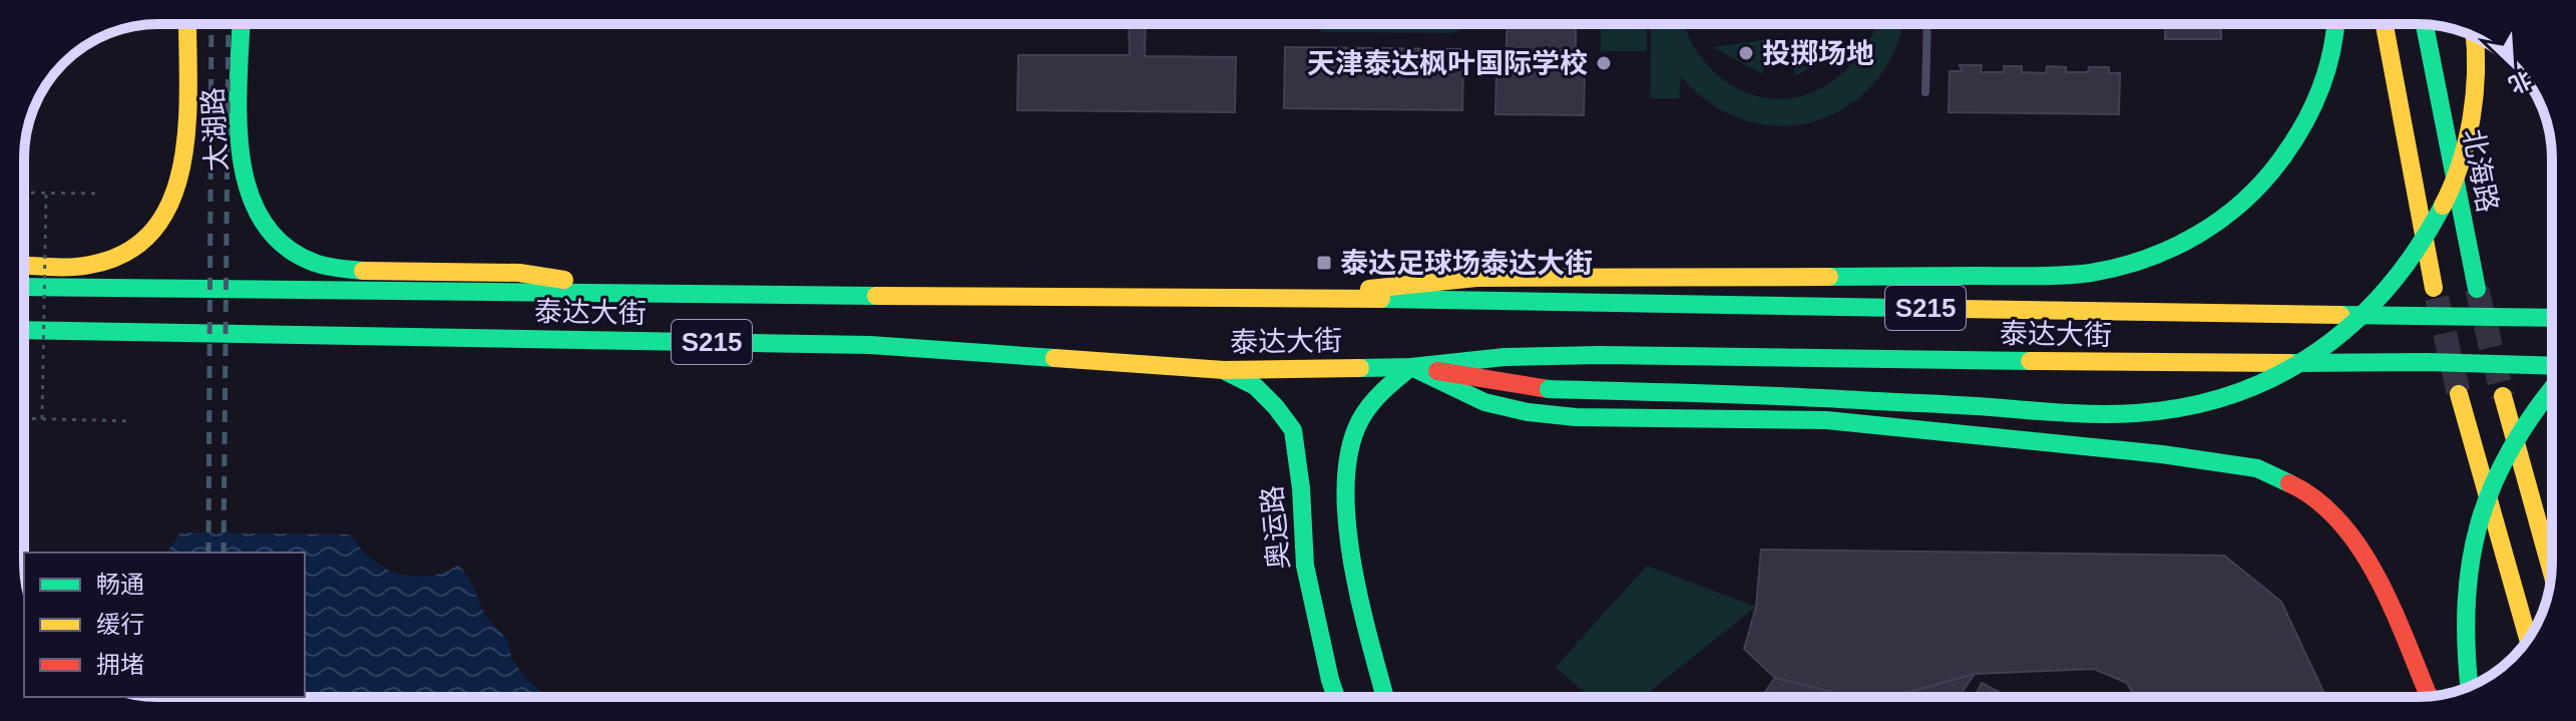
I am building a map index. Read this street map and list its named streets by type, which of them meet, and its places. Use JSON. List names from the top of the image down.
{
  "streets": {
    "main road": [
      "太湖路",
      "北海路",
      "S215",
      "泰达大街",
      "奥运路"
    ]
  },
  "crossings": [
    ["太湖路", "泰达大街"],
    ["泰达大街", "奥运路"]
  ],
  "places": {
    "other": ["投掷场地", "天津泰达枫叶国际学校"],
    "transit": ["泰达足球场泰达大街"]
  },
  "legend": ["畅通", "缓行", "拥堵"],
  "north": "bottom right"
}
